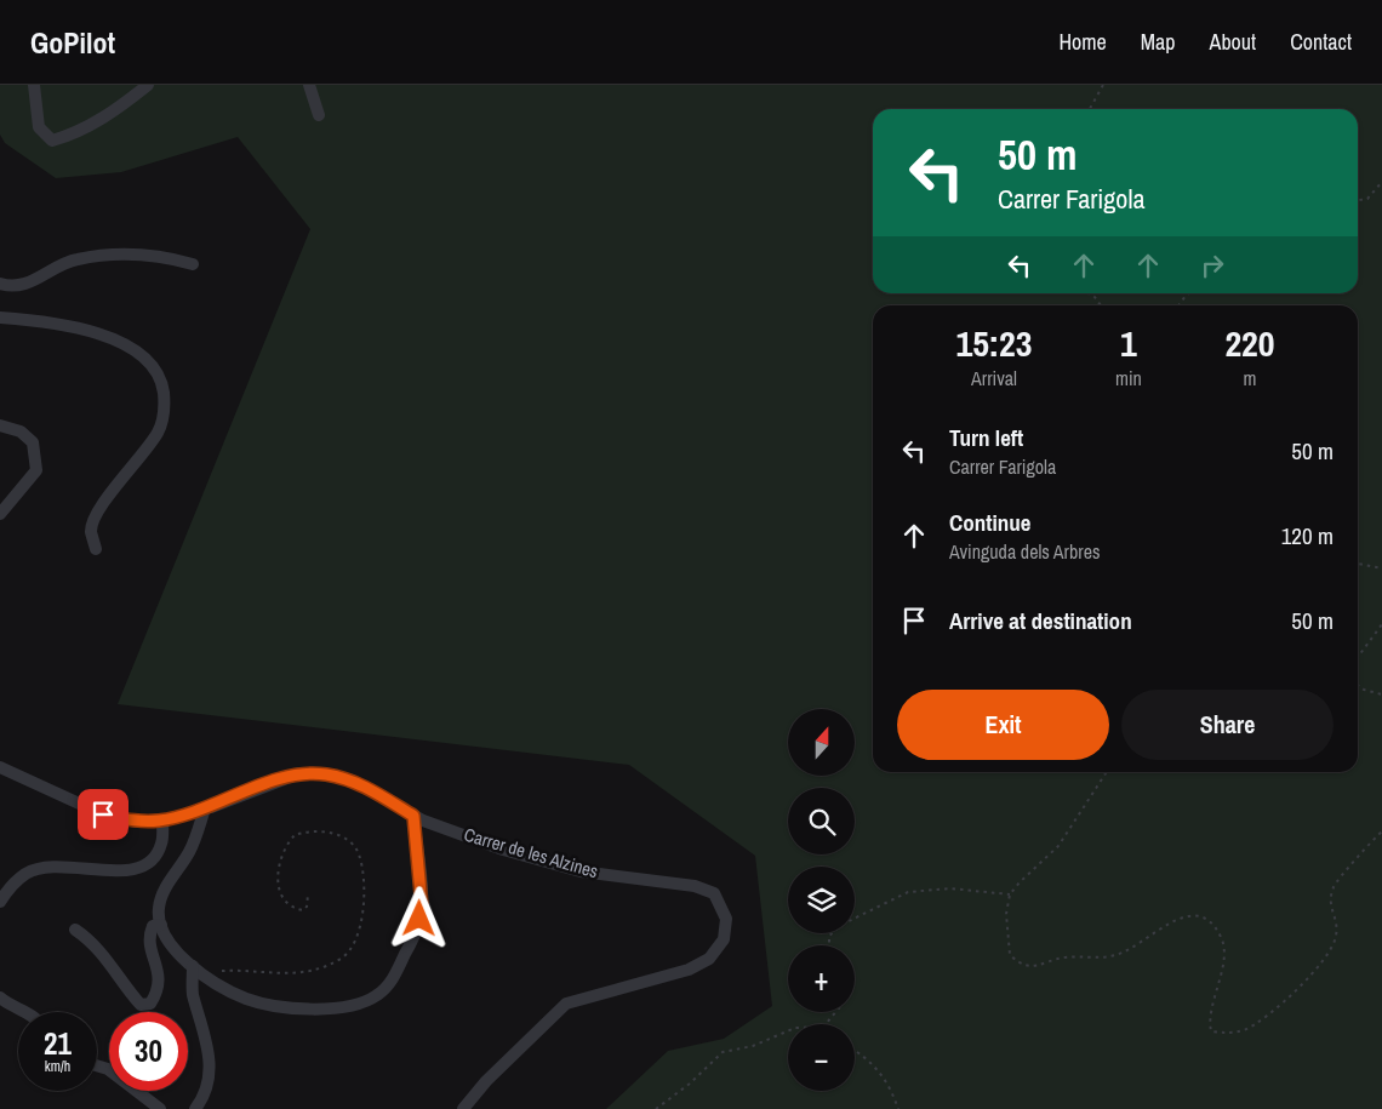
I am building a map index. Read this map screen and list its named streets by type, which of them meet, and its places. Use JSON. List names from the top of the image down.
{
  "streets": {
    "street": ["Carrer de les Alzines"]
  },
  "north": "top",
  "page": {
    "header": "GoPilot",
    "nav": [
      "Home",
      "Map",
      "About",
      "Contact"
    ],
    "turn": ["50 m", "Carrer Farigola"],
    "eta": [
      "15:23",
      "Arrival",
      "1",
      "min",
      "220",
      "m"
    ],
    "list": [
      {
        "name": "Turn left",
        "note": "Carrer Farigola",
        "value": "50 m"
      },
      {
        "name": "Continue",
        "note": "Avinguda dels Arbres",
        "value": "120 m"
      },
      {
        "name": "Arrive at destination",
        "value": "50 m"
      }
    ],
    "buttons": ["Exit", "Share"],
    "map_buttons": ["+", "−"],
    "speed": "21 km/h",
    "limit": "30"
  }
}
